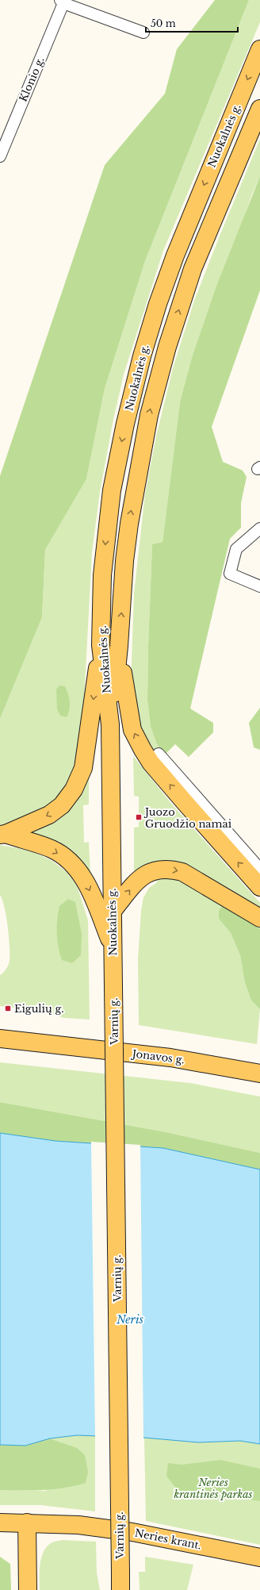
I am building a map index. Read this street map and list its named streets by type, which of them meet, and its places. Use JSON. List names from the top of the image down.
{
  "streets": {
    "main road": [
      "Nuokalnės g.",
      "Varnių g.",
      "Jonavos g.",
      "Neries krant."
    ],
    "street": ["Klonio g."]
  },
  "crossings": [
    ["Nuokalnės g.", "Varnių g."]
  ],
  "water": ["Neris"],
  "parks": ["Neries krantinės parkas"],
  "places": {
    "transit": ["Juozo Gruodžio namai", "Eigulių g."]
  },
  "scale_bar": "50 m"
}
